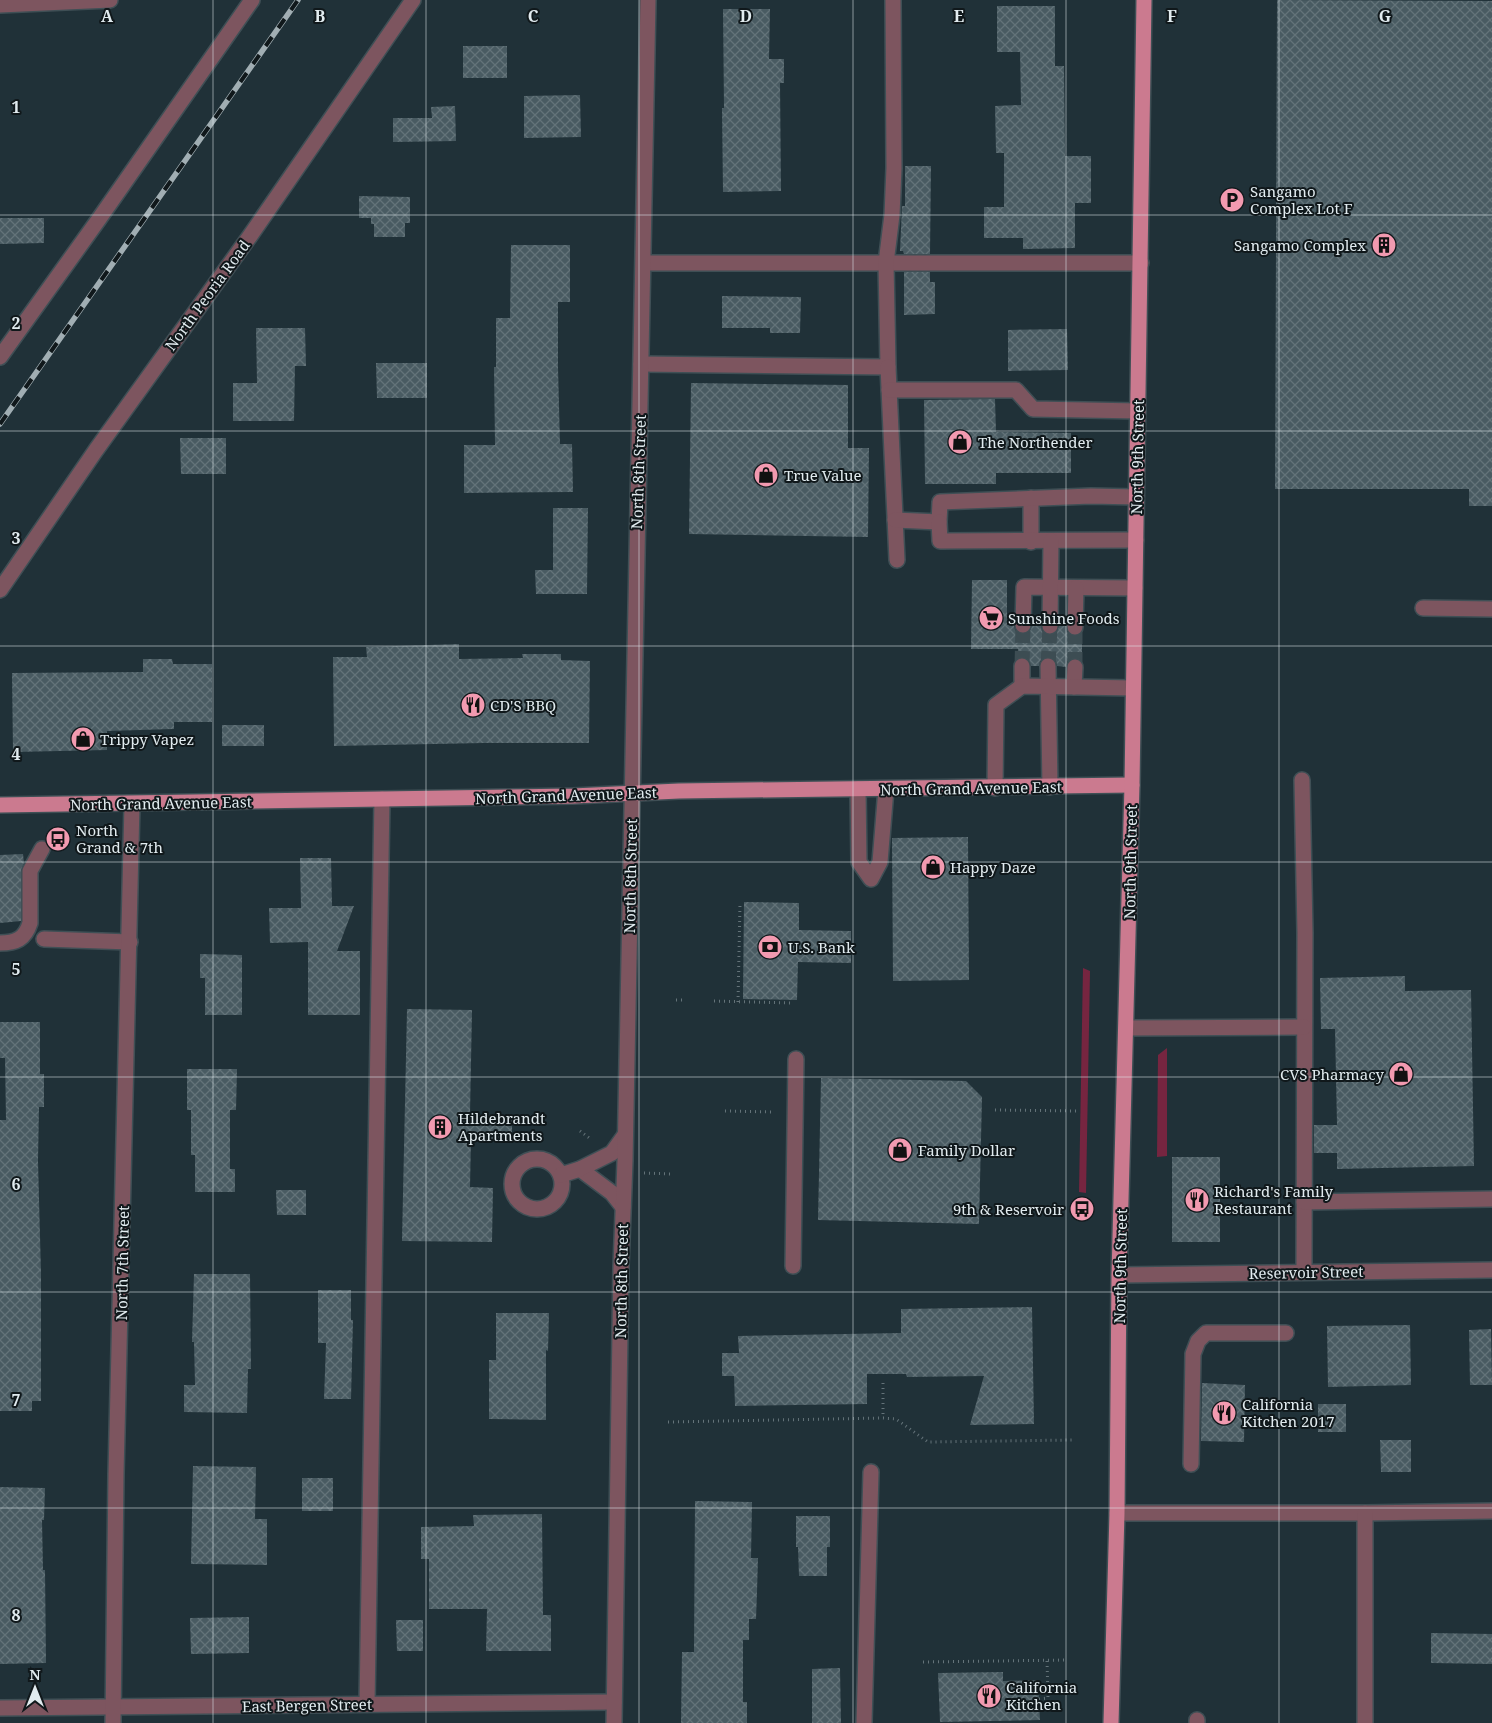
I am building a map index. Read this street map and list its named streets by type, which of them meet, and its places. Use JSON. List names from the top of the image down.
{
  "streets": {
    "main road": ["North 9th Street", "North Grand Avenue East"],
    "street": [
      "North Peoria Road",
      "North 8th Street",
      "North 7th Street",
      "Reservoir Street",
      "East Bergen Street"
    ]
  },
  "crossings": [
    ["North 9th Street", "North Grand Avenue East"],
    ["North 9th Street", "Reservoir Street"],
    ["North 8th Street", "North Grand Avenue East"],
    ["North 8th Street", "East Bergen Street"],
    ["North Grand Avenue East", "North 7th Street"],
    ["North 7th Street", "East Bergen Street"]
  ],
  "places": {
    "parking": ["Sangamo Complex Lot F"],
    "building": ["Sangamo Complex", "Hildebrandt Apartments"],
    "shop": [
      "The Northender",
      "True Value",
      "Trippy Vapez",
      "Happy Daze",
      "CVS Pharmacy",
      "Family Dollar"
    ],
    "supermarket": ["Sunshine Foods"],
    "restaurant": [
      "CD'S BBQ",
      "Richard's Family Restaurant",
      "California Kitchen 2017",
      "California Kitchen"
    ],
    "bus stop": ["North Grand & 7th", "9th & Reservoir"],
    "bank": ["U.S. Bank"]
  },
  "north": "top",
  "grid": {
    "columns": [
      "A",
      "B",
      "C",
      "D",
      "E",
      "F",
      "G"
    ],
    "rows": [
      "1",
      "2",
      "3",
      "4",
      "5",
      "6",
      "7",
      "8"
    ]
  }
}
